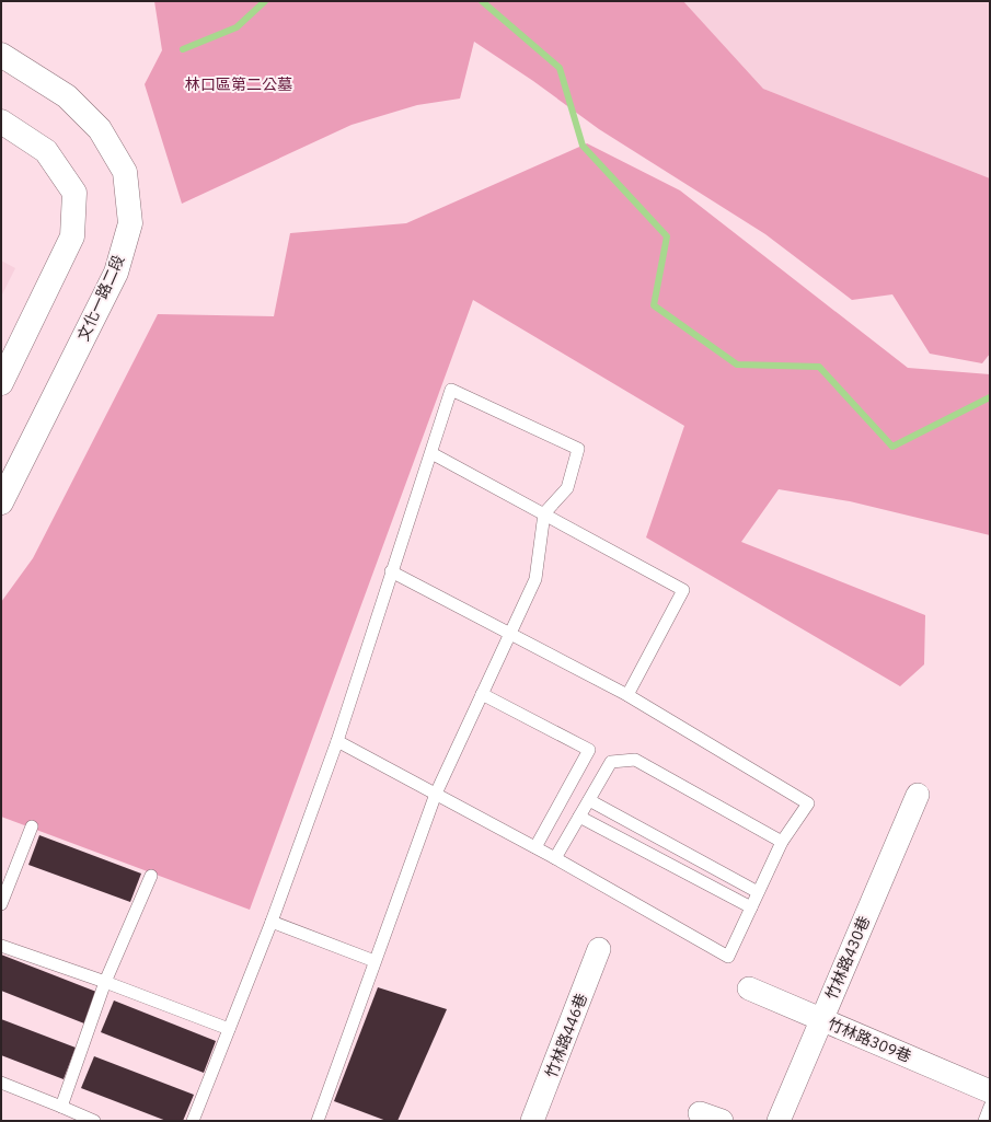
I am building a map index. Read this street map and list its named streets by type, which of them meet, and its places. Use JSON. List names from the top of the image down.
{
  "streets": {
    "main road": ["文化一路二段"],
    "street": ["竹林路430巷", "竹林路446巷", "竹林路309巷"]
  },
  "crossings": [
    ["竹林路430巷", "竹林路309巷"]
  ],
  "parks": ["林口區第二公墓"]
}
